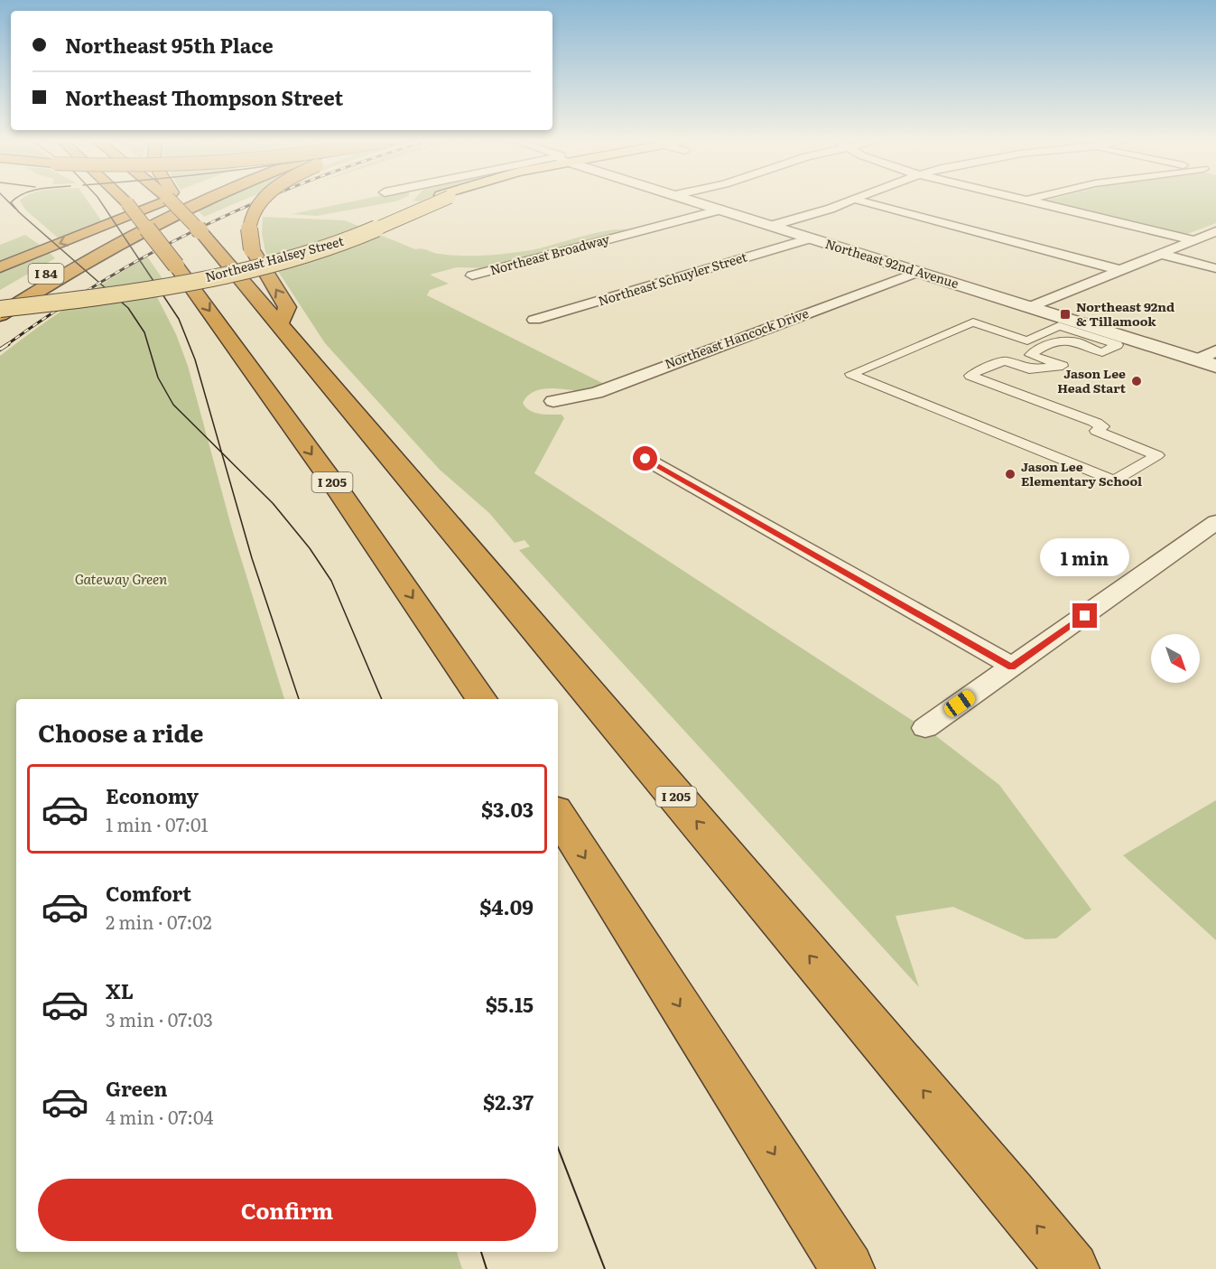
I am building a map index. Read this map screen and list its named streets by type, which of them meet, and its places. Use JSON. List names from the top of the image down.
{
  "streets": {
    "highway": ["I 84", "I 205"],
    "main road": ["Northeast Halsey Street"],
    "street": [
      "Northeast Broadway",
      "Northeast 92nd Avenue",
      "Northeast Schuyler Street",
      "Northeast Hancock Drive"
    ]
  },
  "crossings": [
    ["Northeast Broadway", "Northeast 92nd Avenue"],
    ["Northeast Halsey Street", "I 84"],
    ["Northeast 92nd Avenue", "Northeast Schuyler Street"],
    ["Northeast 92nd Avenue", "Northeast Hancock Drive"]
  ],
  "parks": ["Gateway Green"],
  "places": {
    "transit": ["Northeast 92nd & Tillamook"],
    "other": ["Jason Lee Head Start", "Jason Lee Elementary School"]
  },
  "north": "bottom right",
  "page": {
    "banner": ["Northeast 95th Place", "Northeast Thompson Street"],
    "bubble": "1 min",
    "heading": "Choose a ride",
    "list": [
      {
        "name": "Economy",
        "note": "1 min · 07:01",
        "value": "$3.03"
      },
      {
        "name": "Comfort",
        "note": "2 min · 07:02",
        "value": "$4.09"
      },
      {
        "name": "XL",
        "note": "3 min · 07:03",
        "value": "$5.15"
      },
      {
        "name": "Green",
        "note": "4 min · 07:04",
        "value": "$2.37"
      }
    ],
    "buttons": "Confirm"
  }
}
